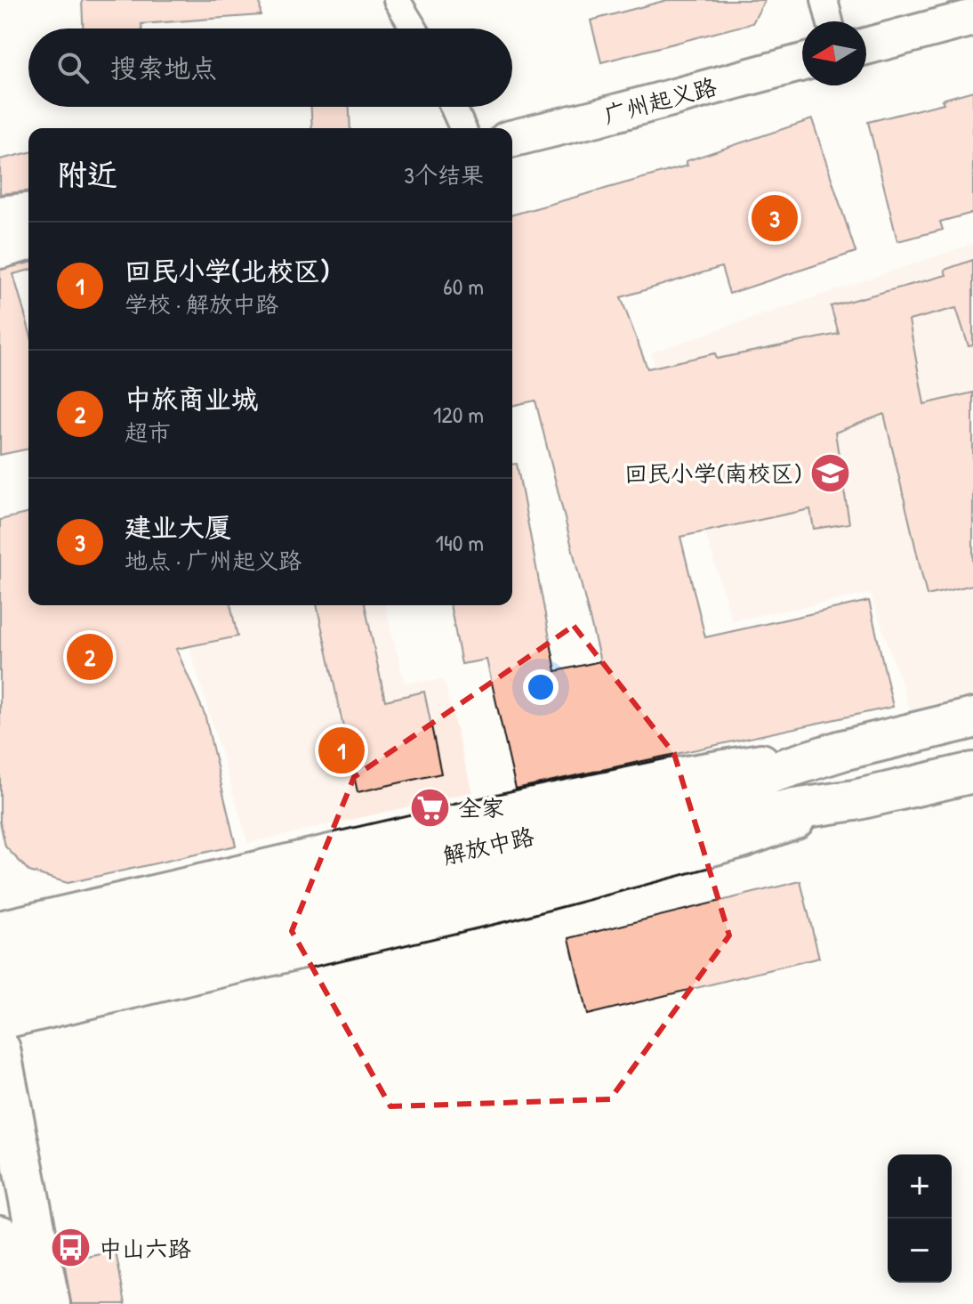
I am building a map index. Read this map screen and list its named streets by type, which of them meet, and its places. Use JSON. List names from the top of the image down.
{
  "streets": {
    "main road": ["广州起义路", "解放中路"]
  },
  "places": {
    "school or university": ["回民小学(南校区)"],
    "supermarket": ["全家"],
    "bus stop": ["中山六路"]
  },
  "north": "left",
  "page": {
    "search": "搜索地点",
    "heading": ["附近", "3个结果"],
    "pins": ["3", "2", "1"],
    "list": [
      {
        "mark": "1",
        "name": "回民小学(北校区)",
        "note": "学校 · 解放中路",
        "value": "60 m"
      },
      {
        "mark": "2",
        "name": "中旅商业城",
        "note": "超市",
        "value": "120 m"
      },
      {
        "mark": "3",
        "name": "建业大厦",
        "note": "地点 · 广州起义路",
        "value": "140 m"
      }
    ],
    "map_buttons": ["+", "−"]
  }
}
